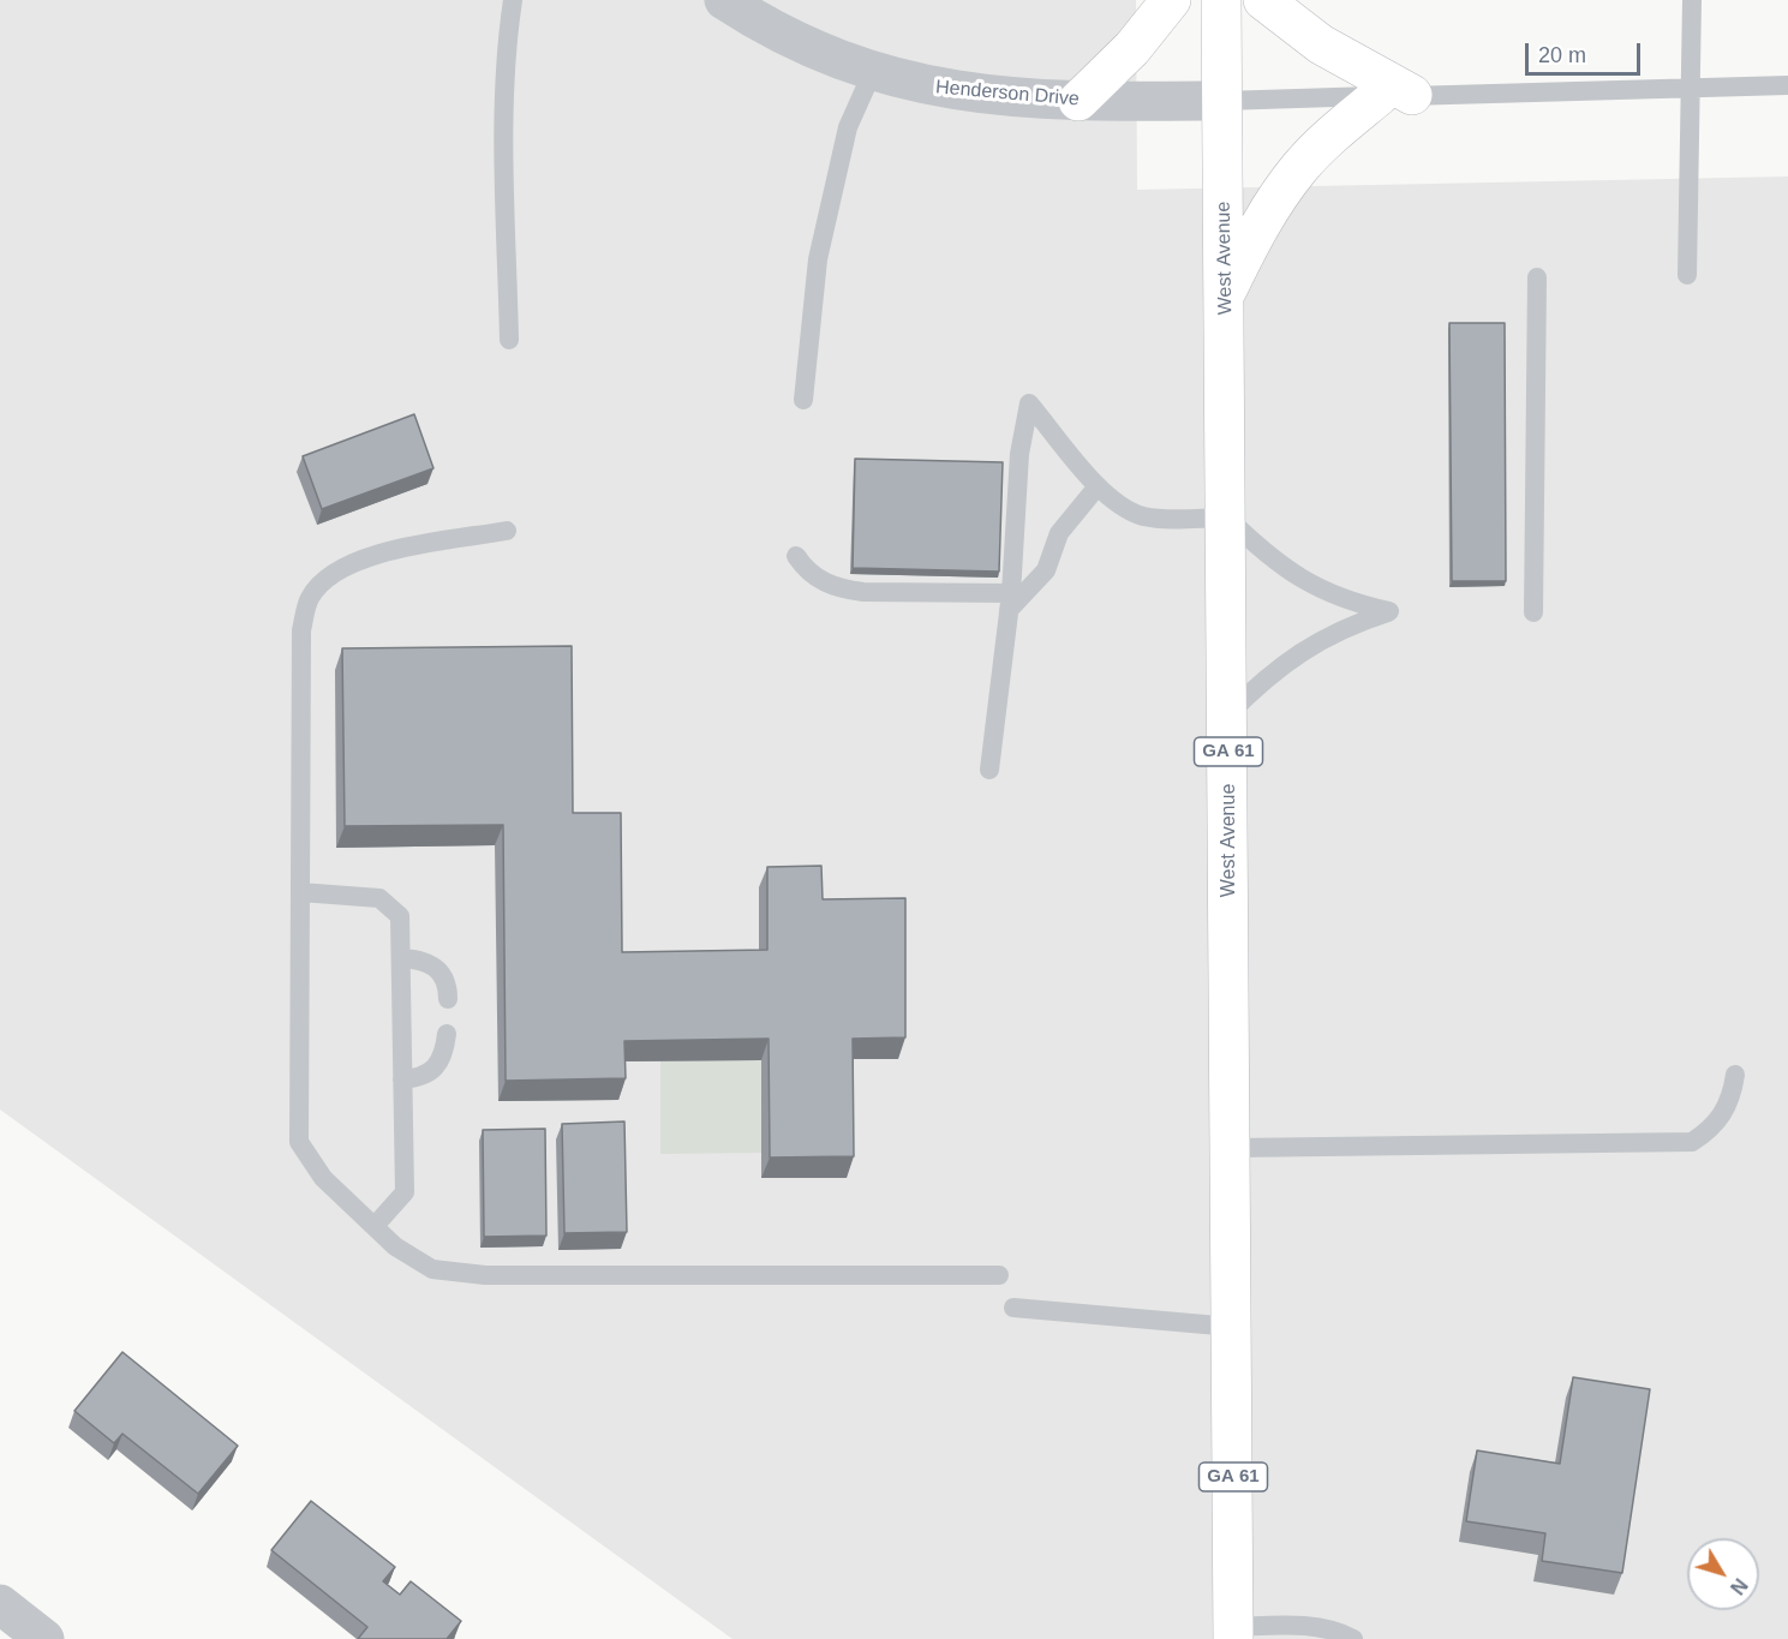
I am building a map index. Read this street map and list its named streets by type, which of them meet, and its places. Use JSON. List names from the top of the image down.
{
  "streets": {
    "main road": ["West Avenue", "GA 61"],
    "street": ["Henderson Drive"]
  },
  "crossings": [
    ["Henderson Drive", "West Avenue"]
  ],
  "scale_bar": "20 m",
  "north": "bottom right"
}
